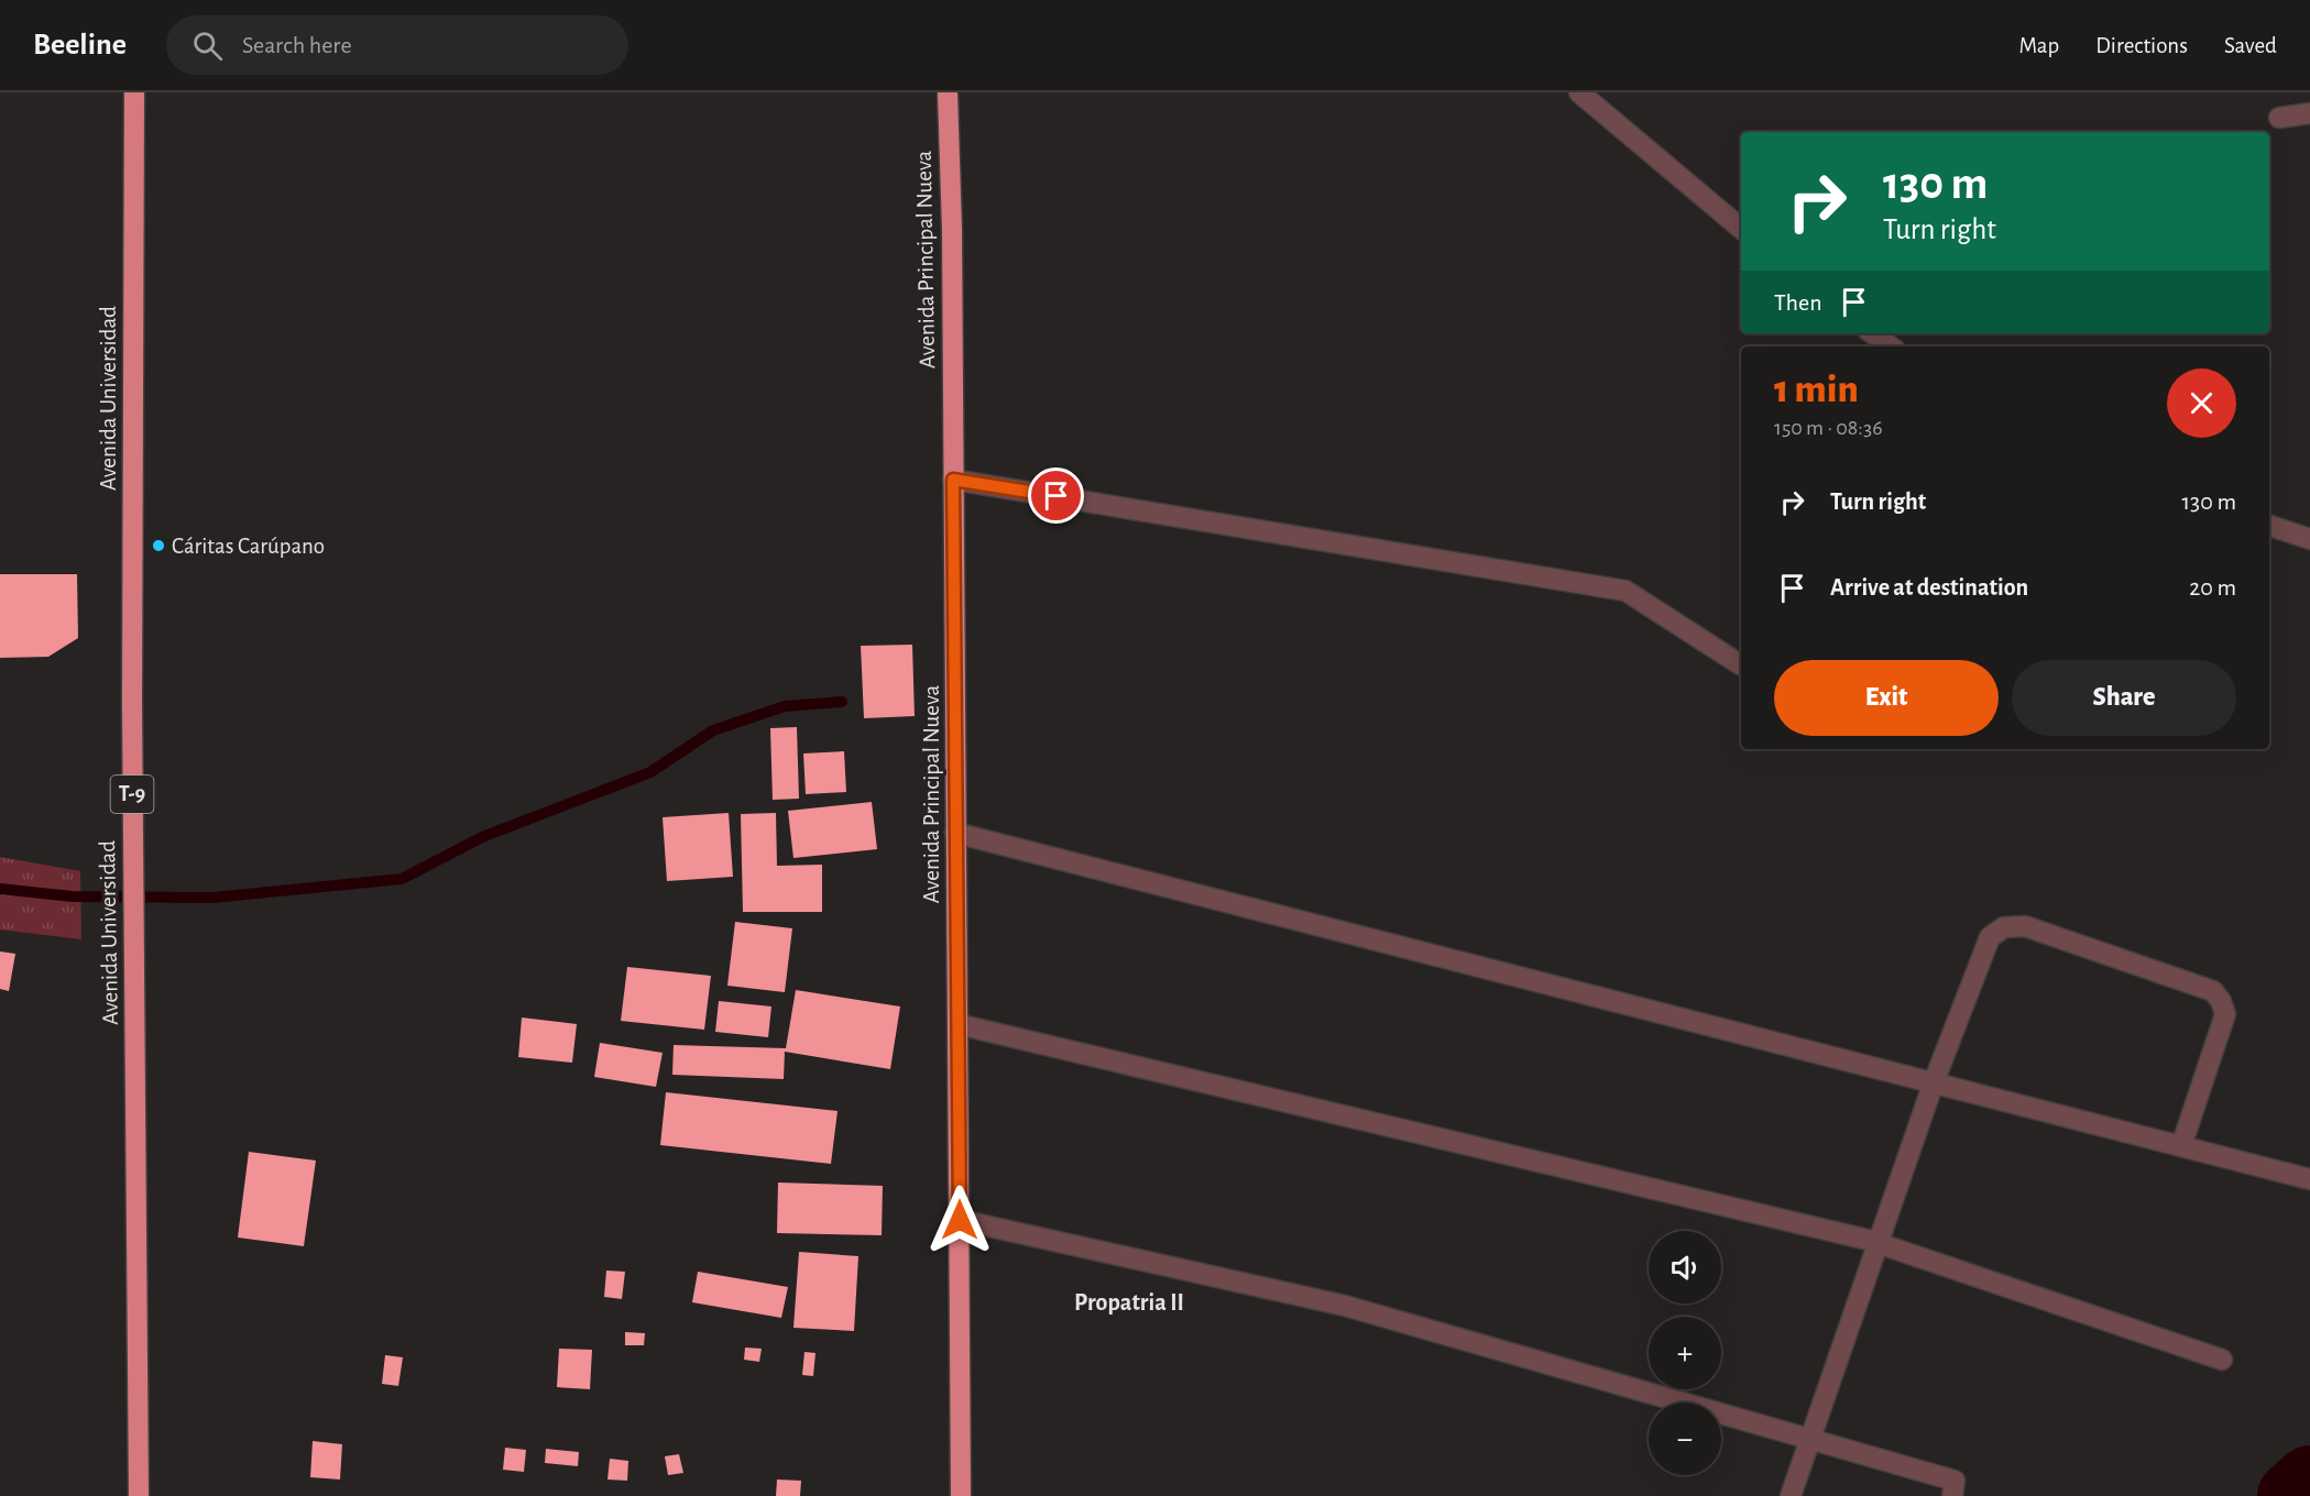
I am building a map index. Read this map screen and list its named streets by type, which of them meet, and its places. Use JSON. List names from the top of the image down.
{
  "streets": {
    "highway": ["Avenida Principal Nueva", "Avenida Universidad", "T-9"]
  },
  "districts": ["Propatria II"],
  "places": ["Cáritas Carúpano"],
  "page": {
    "header": "Beeline",
    "search": "Search here",
    "nav": ["Map", "Directions", "Saved"],
    "turn": ["130 m", "Turn right"],
    "then": "Then",
    "heading": ["1 min", "150 m · 08:36"],
    "list": [
      {
        "name": "Turn right",
        "value": "130 m"
      },
      {
        "name": "Arrive at destination",
        "value": "20 m"
      }
    ],
    "buttons": ["Exit", "Share"],
    "map_buttons": ["+", "−"]
  }
}
